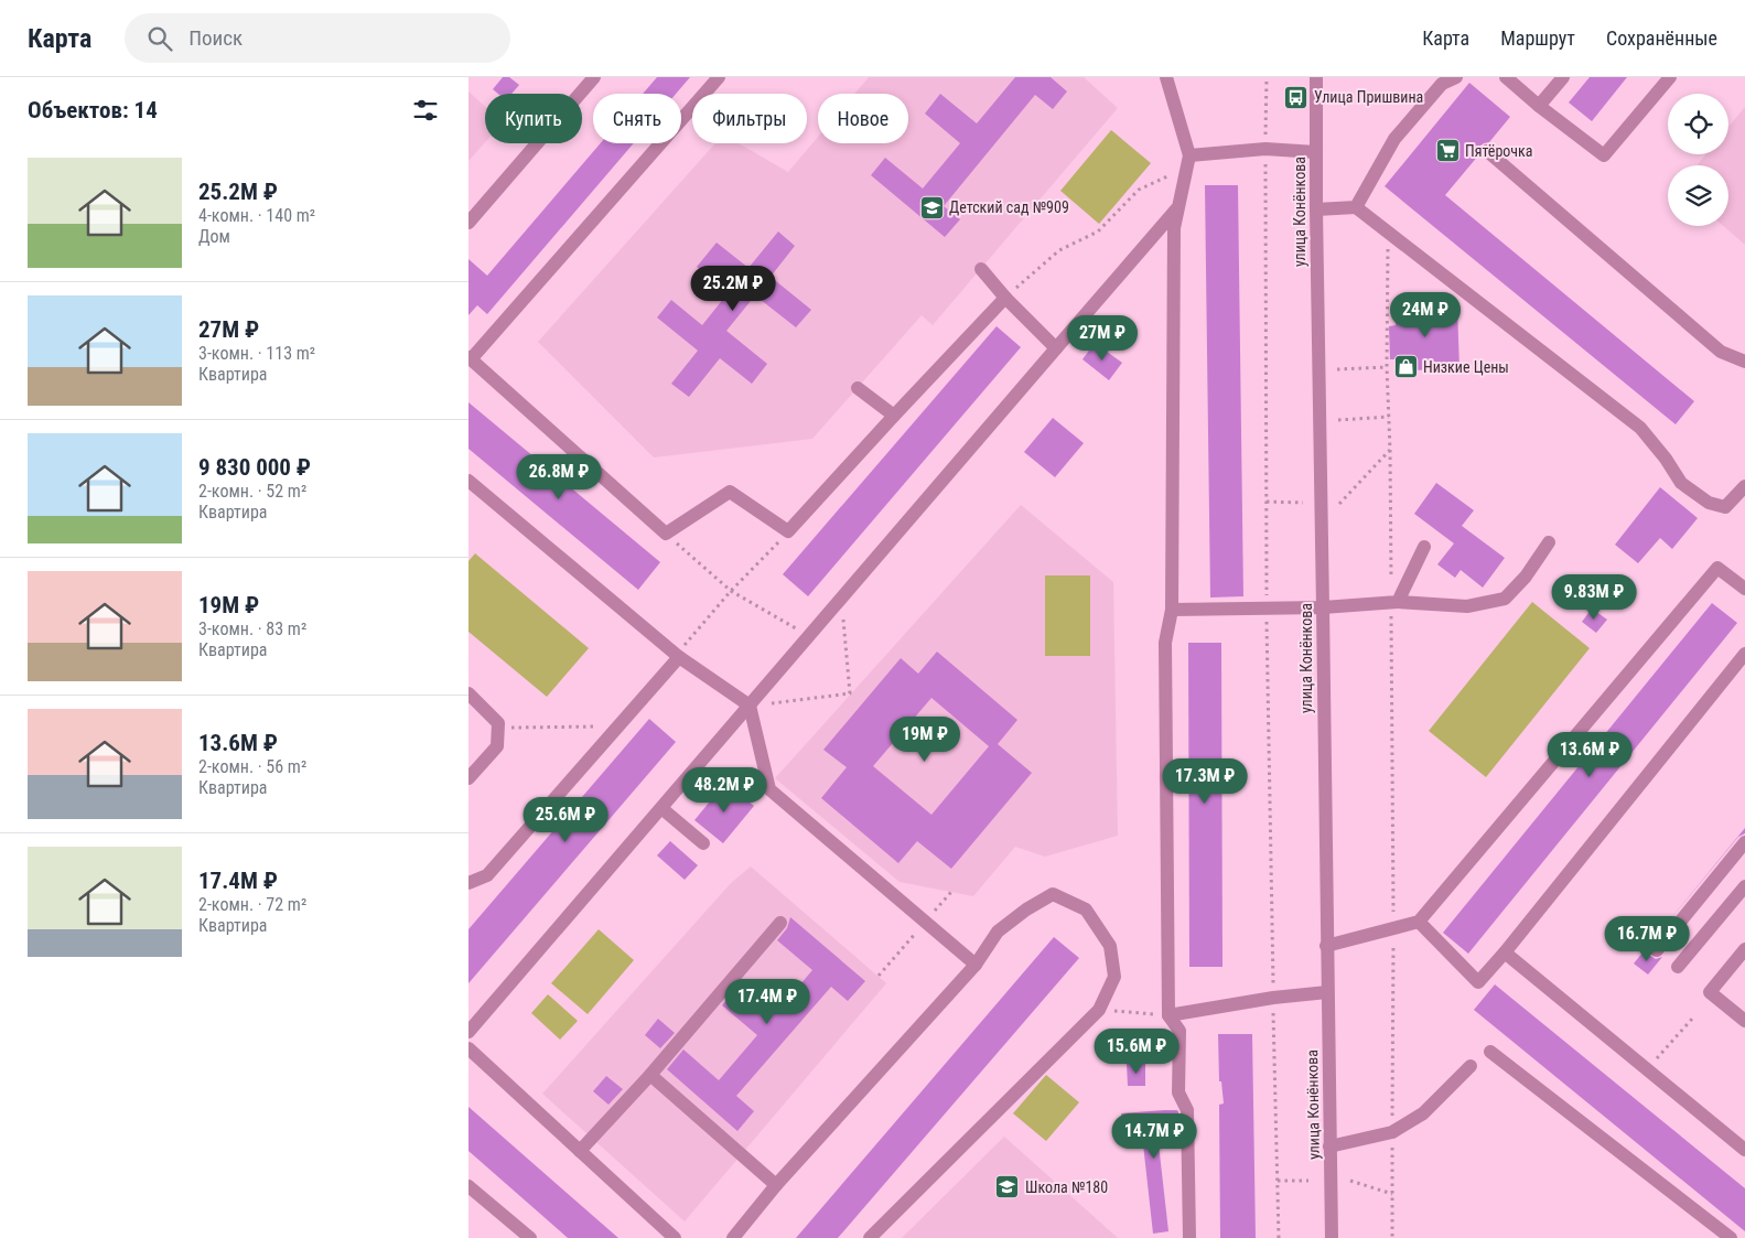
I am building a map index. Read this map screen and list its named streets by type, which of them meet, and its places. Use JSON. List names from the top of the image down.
{
  "streets": {
    "street": ["улица Конёнкова"]
  },
  "places": {
    "bus stop": ["Улица Пришвина"],
    "supermarket": ["Пятёрочка"],
    "school or university": ["Детский сад №909", "Школа №180"],
    "shop": ["Низкие Цены"]
  },
  "page": {
    "header": "Карта",
    "search": "Поиск",
    "nav": ["Карта", "Маршрут", "Сохранённые"],
    "heading": "Объектов: 14",
    "chip": [
      "Купить",
      "Снять",
      "Фильтры",
      "Новое"
    ],
    "list": [
      {
        "name": "25.2M ₽",
        "note": "4-комн. · 140 m² · Дом"
      },
      {
        "name": "27M ₽",
        "note": "3-комн. · 113 m² · Квартира"
      },
      {
        "name": "9 830 000 ₽",
        "note": "2-комн. · 52 m² · Квартира"
      },
      {
        "name": "19M ₽",
        "note": "3-комн. · 83 m² · Квартира"
      },
      {
        "name": "13.6M ₽",
        "note": "2-комн. · 56 m² · Квартира"
      },
      {
        "name": "17.4M ₽",
        "note": "2-комн. · 72 m² · Квартира"
      }
    ],
    "price": [
      "25.2M ₽",
      "24M ₽",
      "27M ₽",
      "26.8M ₽",
      "9.83M ₽",
      "19M ₽",
      "13.6M ₽",
      "17.3M ₽",
      "48.2M ₽",
      "25.6M ₽",
      "16.7M ₽",
      "17.4M ₽",
      "15.6M ₽",
      "14.7M ₽"
    ]
  }
}
